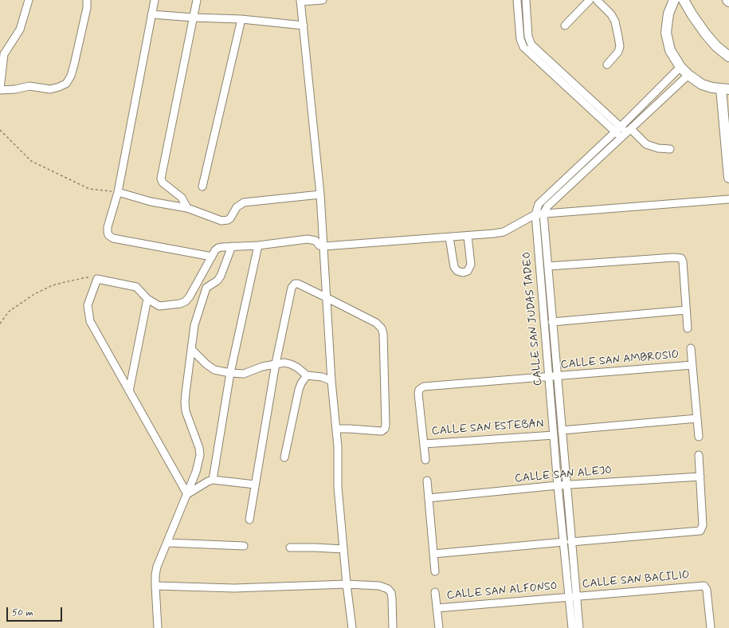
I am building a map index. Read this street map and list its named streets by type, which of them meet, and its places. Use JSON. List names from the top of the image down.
{
  "streets": {
    "street": [
      "CALLE SAN JUDAS TADEO",
      "CALLE SAN AMBROSIO",
      "CALLE SAN ESTEBAN",
      "CALLE SAN ALEJO",
      "CALLE SAN BACILIO",
      "CALLE SAN ALFONSO"
    ]
  },
  "crossings": [
    ["CALLE SAN JUDAS TADEO", "CALLE SAN AMBROSIO"],
    ["CALLE SAN JUDAS TADEO", "CALLE SAN ESTEBAN"],
    ["CALLE SAN JUDAS TADEO", "CALLE SAN ALEJO"],
    ["CALLE SAN JUDAS TADEO", "CALLE SAN BACILIO"],
    ["CALLE SAN JUDAS TADEO", "CALLE SAN ALFONSO"],
    ["CALLE SAN AMBROSIO", "CALLE SAN ESTEBAN"],
    ["CALLE SAN BACILIO", "CALLE SAN ALFONSO"]
  ],
  "scale_bar": "50 m"
}
